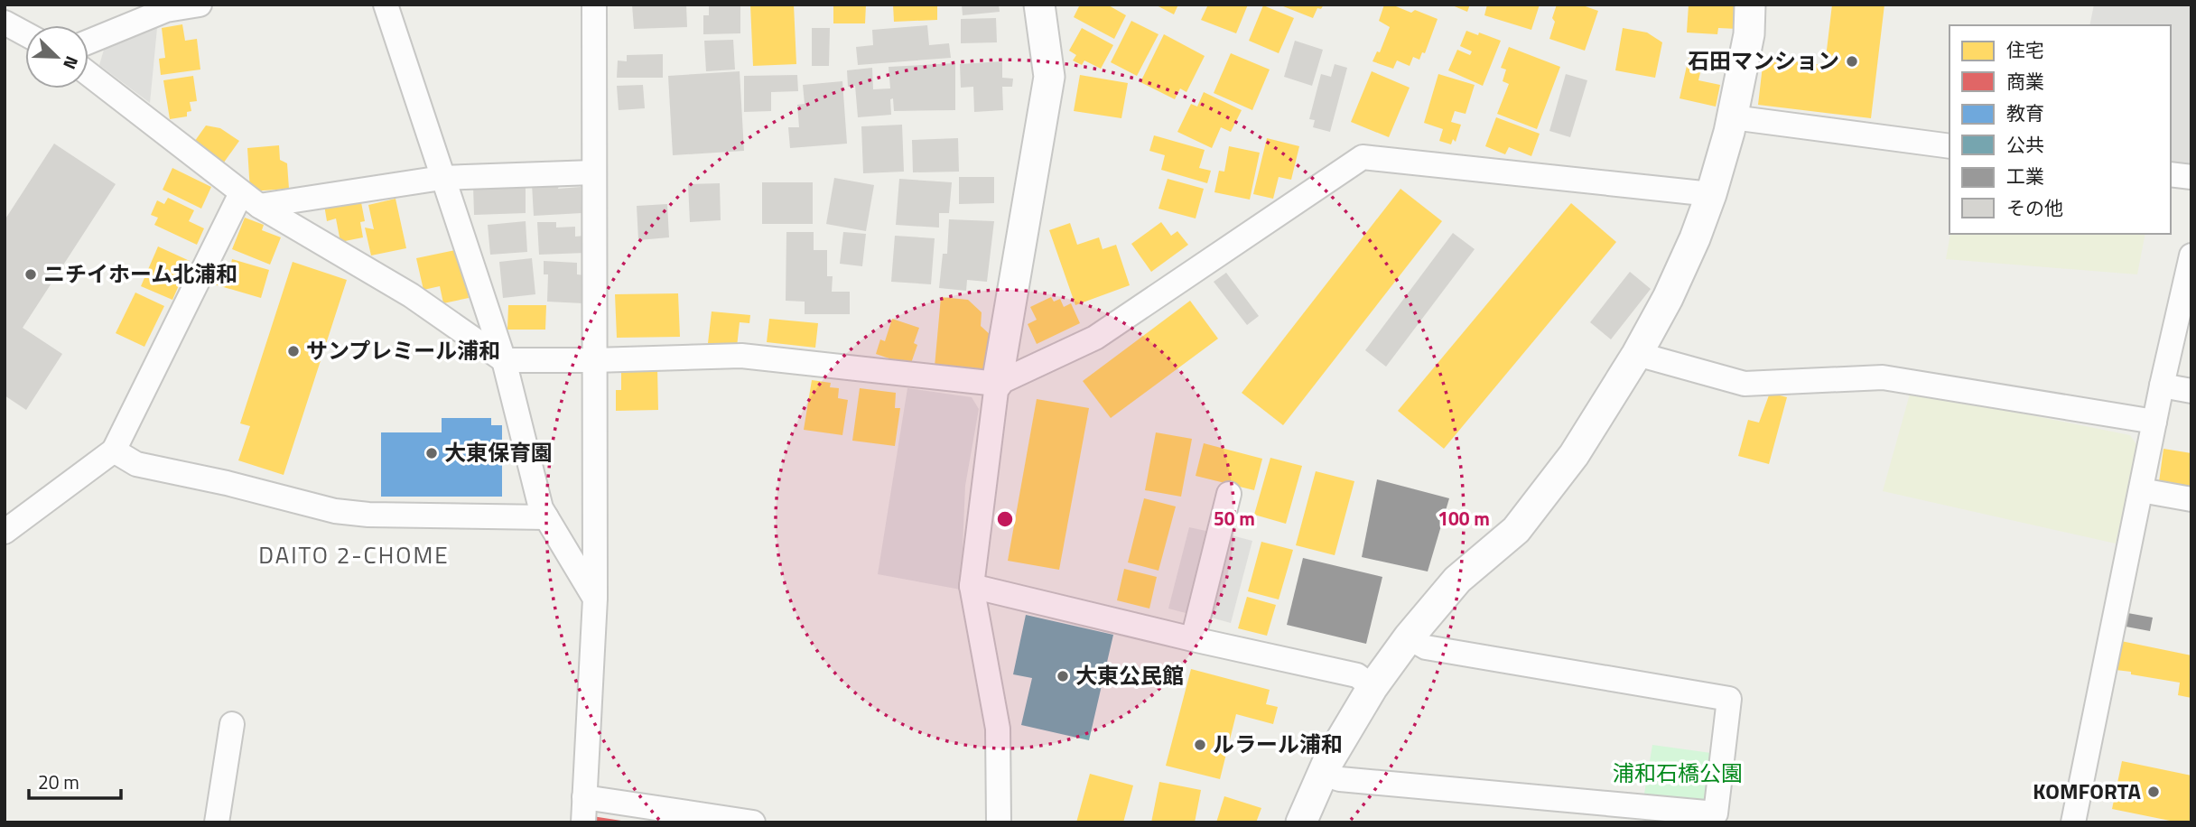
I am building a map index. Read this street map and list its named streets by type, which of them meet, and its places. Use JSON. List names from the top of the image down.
{
  "districts": ["DAITO 2-CHOME"],
  "parks": ["浦和石橋公園"],
  "places": [
    "石田マンション",
    "ニチイホーム北浦和",
    "サンプレミール浦和",
    "大東保育園",
    "大東公民館",
    "ルラール浦和",
    "KOMFORTA"
  ],
  "legend": [
    "住宅",
    "商業",
    "教育",
    "公共",
    "工業",
    "その他"
  ],
  "scale_bar": "20 m",
  "north": "bottom right",
  "rings": ["50 m", "100 m"]
}
